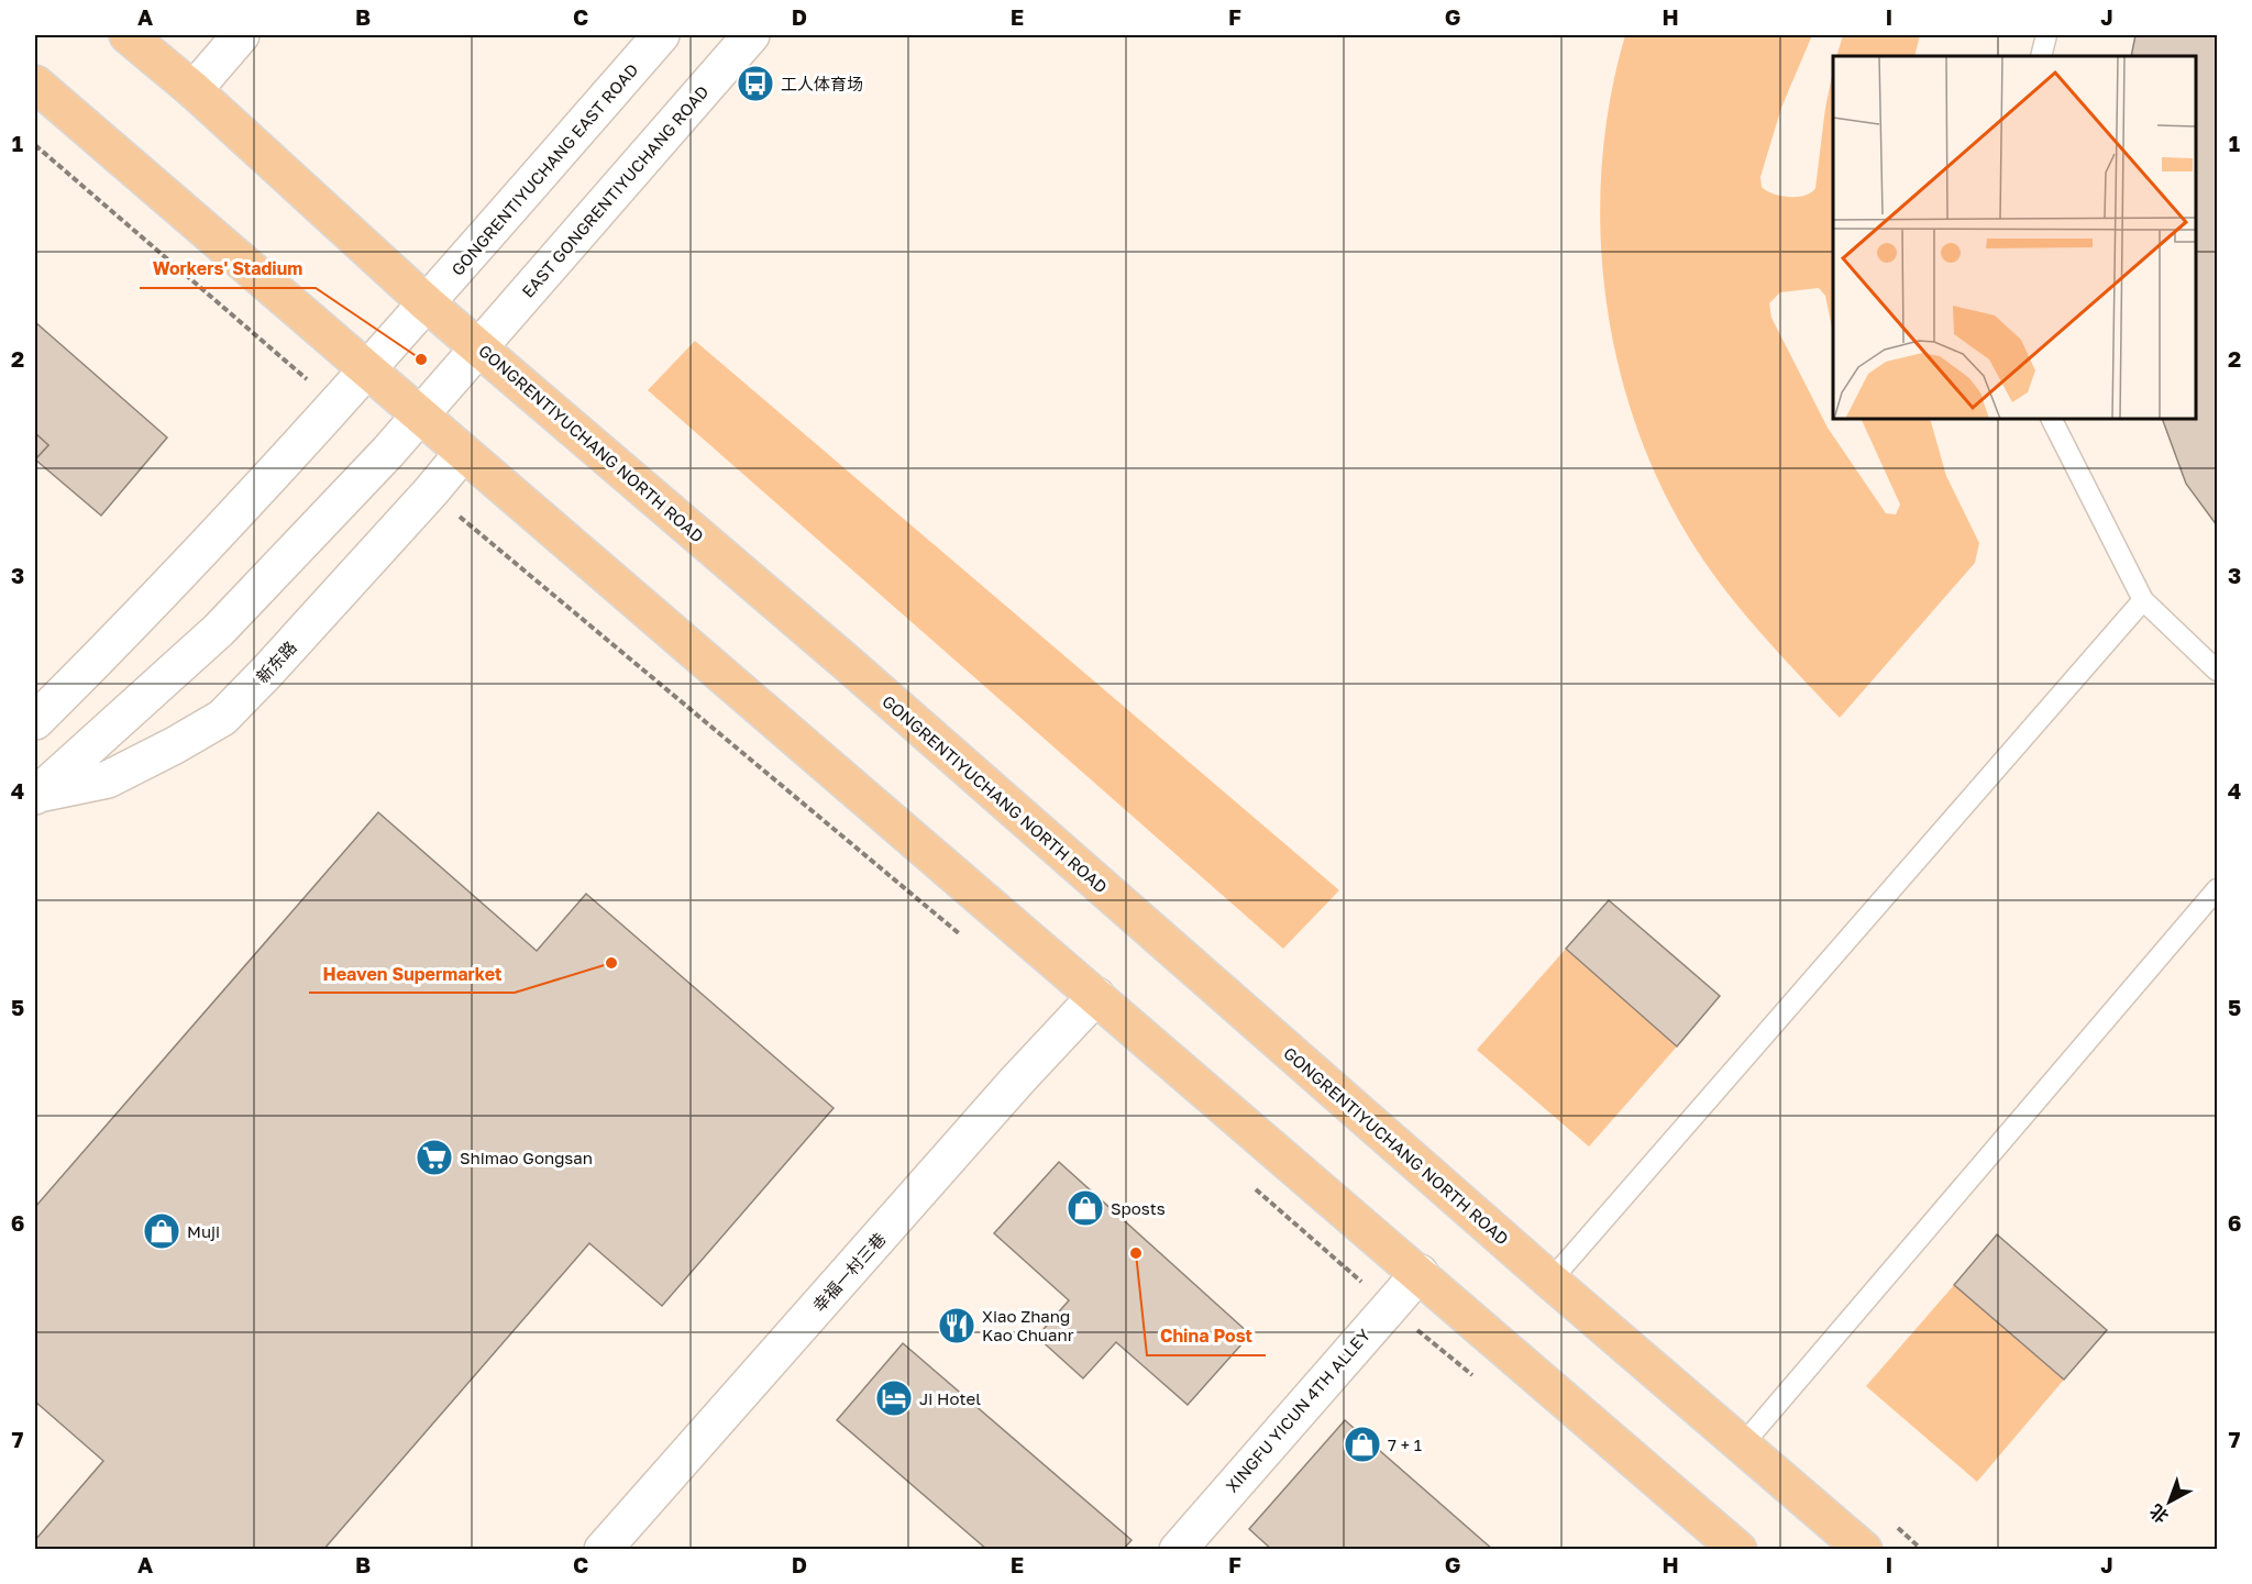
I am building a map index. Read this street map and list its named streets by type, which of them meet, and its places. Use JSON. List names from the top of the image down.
{
  "streets": {
    "main road": [
      "GONGRENTIYUCHANG EAST ROAD",
      "EAST GONGRENTIYUCHANG ROAD",
      "GONGRENTIYUCHANG NORTH ROAD",
      "新东路",
      "幸福一村三巷",
      "XINGFU YICUN 4TH ALLEY"
    ]
  },
  "crossings": [
    ["GONGRENTIYUCHANG EAST ROAD", "GONGRENTIYUCHANG NORTH ROAD"],
    ["EAST GONGRENTIYUCHANG ROAD", "GONGRENTIYUCHANG NORTH ROAD"],
    ["EAST GONGRENTIYUCHANG ROAD", "新东路"]
  ],
  "places": {
    "bus stop": ["工人体育场"],
    "other": ["Workers' Stadium", "Heaven Supermarket", "China Post"],
    "supermarket": ["Shimao Gongsan"],
    "shop": ["Sposts", "Muji", "7 + 1"],
    "restaurant": ["Xiao Zhang Kao Chuanr"],
    "hotel": ["Ji Hotel"]
  },
  "north": "bottom left",
  "grid": {
    "columns": [
      "A",
      "B",
      "C",
      "D",
      "E",
      "F",
      "G",
      "H",
      "I",
      "J"
    ],
    "rows": [
      "1",
      "2",
      "3",
      "4",
      "5",
      "6",
      "7"
    ]
  }
}
